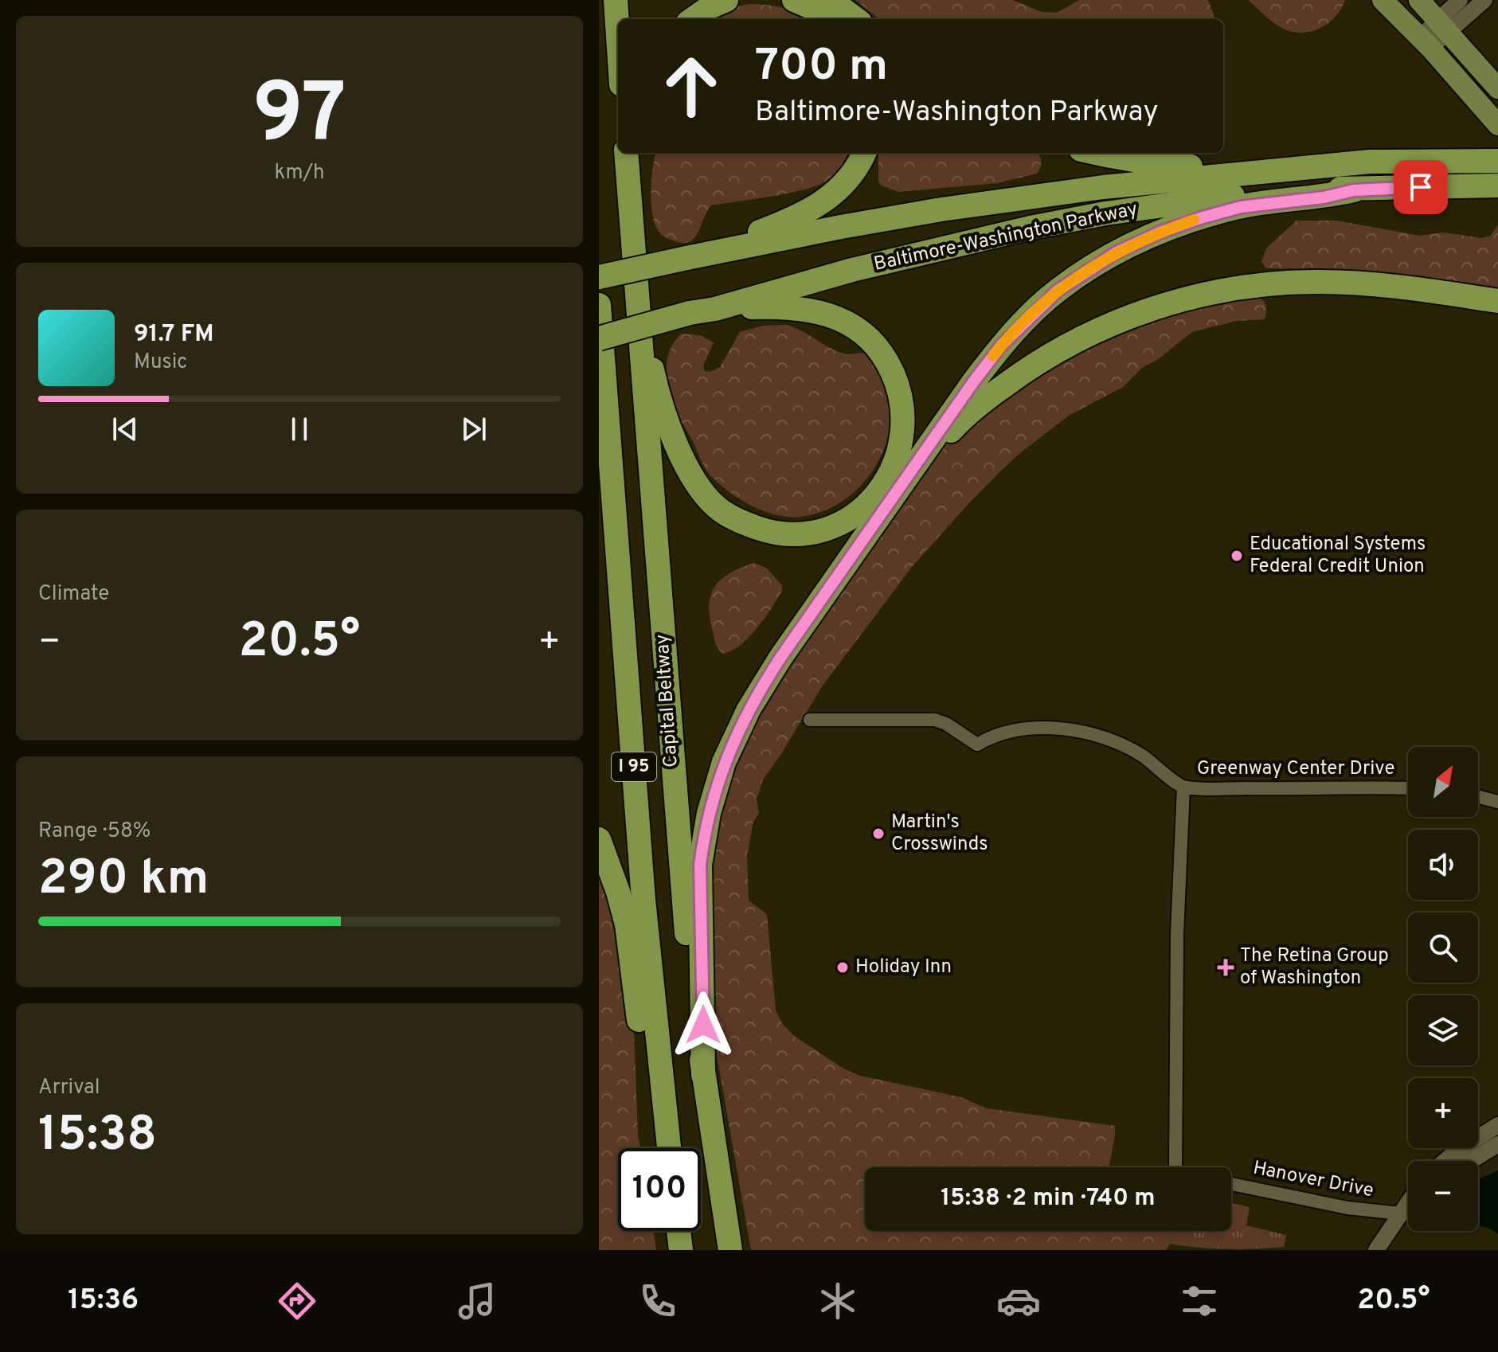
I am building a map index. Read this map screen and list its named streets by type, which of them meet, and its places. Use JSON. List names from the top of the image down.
{
  "streets": {
    "highway": ["Baltimore-Washington Parkway", "Capital Beltway", "I 95"],
    "street": ["Greenway Center Drive", "Hanover Drive"]
  },
  "places": {
    "other": ["Educational Systems Federal Credit Union", "Martin's Crosswinds", "Holiday Inn"],
    "health": ["The Retina Group of Washington"]
  },
  "north": "top right",
  "page": {
    "tile": [
      ["97", "km/h"],
      "Climate",
      ["Range · 58%", "290 km"],
      ["Arrival", "15:38"]
    ],
    "turn": ["700 m", "Baltimore-Washington Parkway"],
    "song": ["91.7 FM", "Music"],
    "heat": ["−", "20.5°", "+"],
    "map_buttons": ["+", "−"],
    "limit": "100",
    "trip": "15:38 · 2 min · 740 m",
    "tabs": ["15:36", "20.5°"]
  }
}
